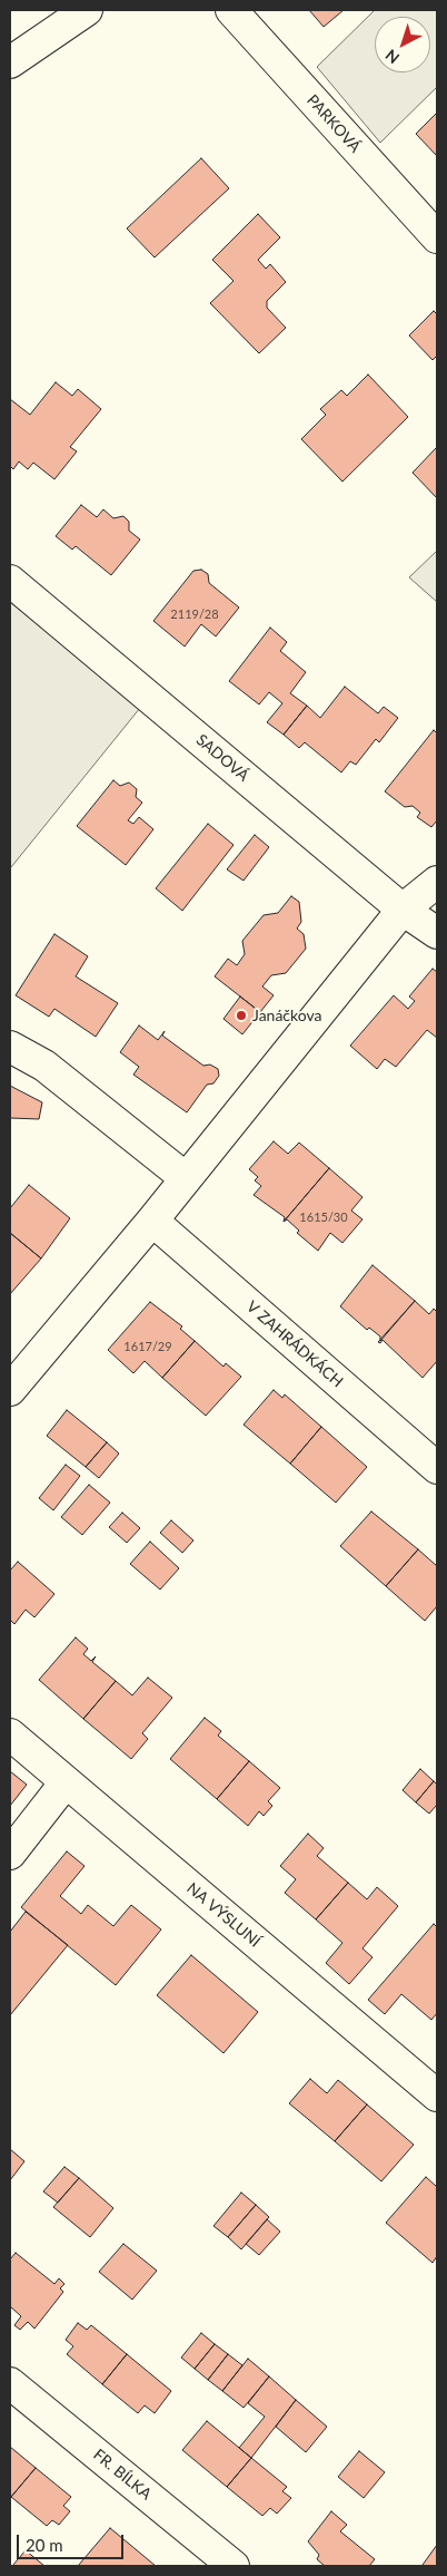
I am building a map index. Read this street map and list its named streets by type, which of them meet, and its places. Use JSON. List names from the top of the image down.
{
  "streets": {
    "street": [
      "PARKOVÁ",
      "SADOVÁ",
      "V ZAHRÁDKÁCH",
      "NA VÝSLUNÍ",
      "FR. BÍLKA"
    ]
  },
  "places": ["Janáčkova"],
  "house_numbers": ["2119/28", "1615/30", "1617/29"],
  "scale_bar": "20 m",
  "north": "bottom left"
}
